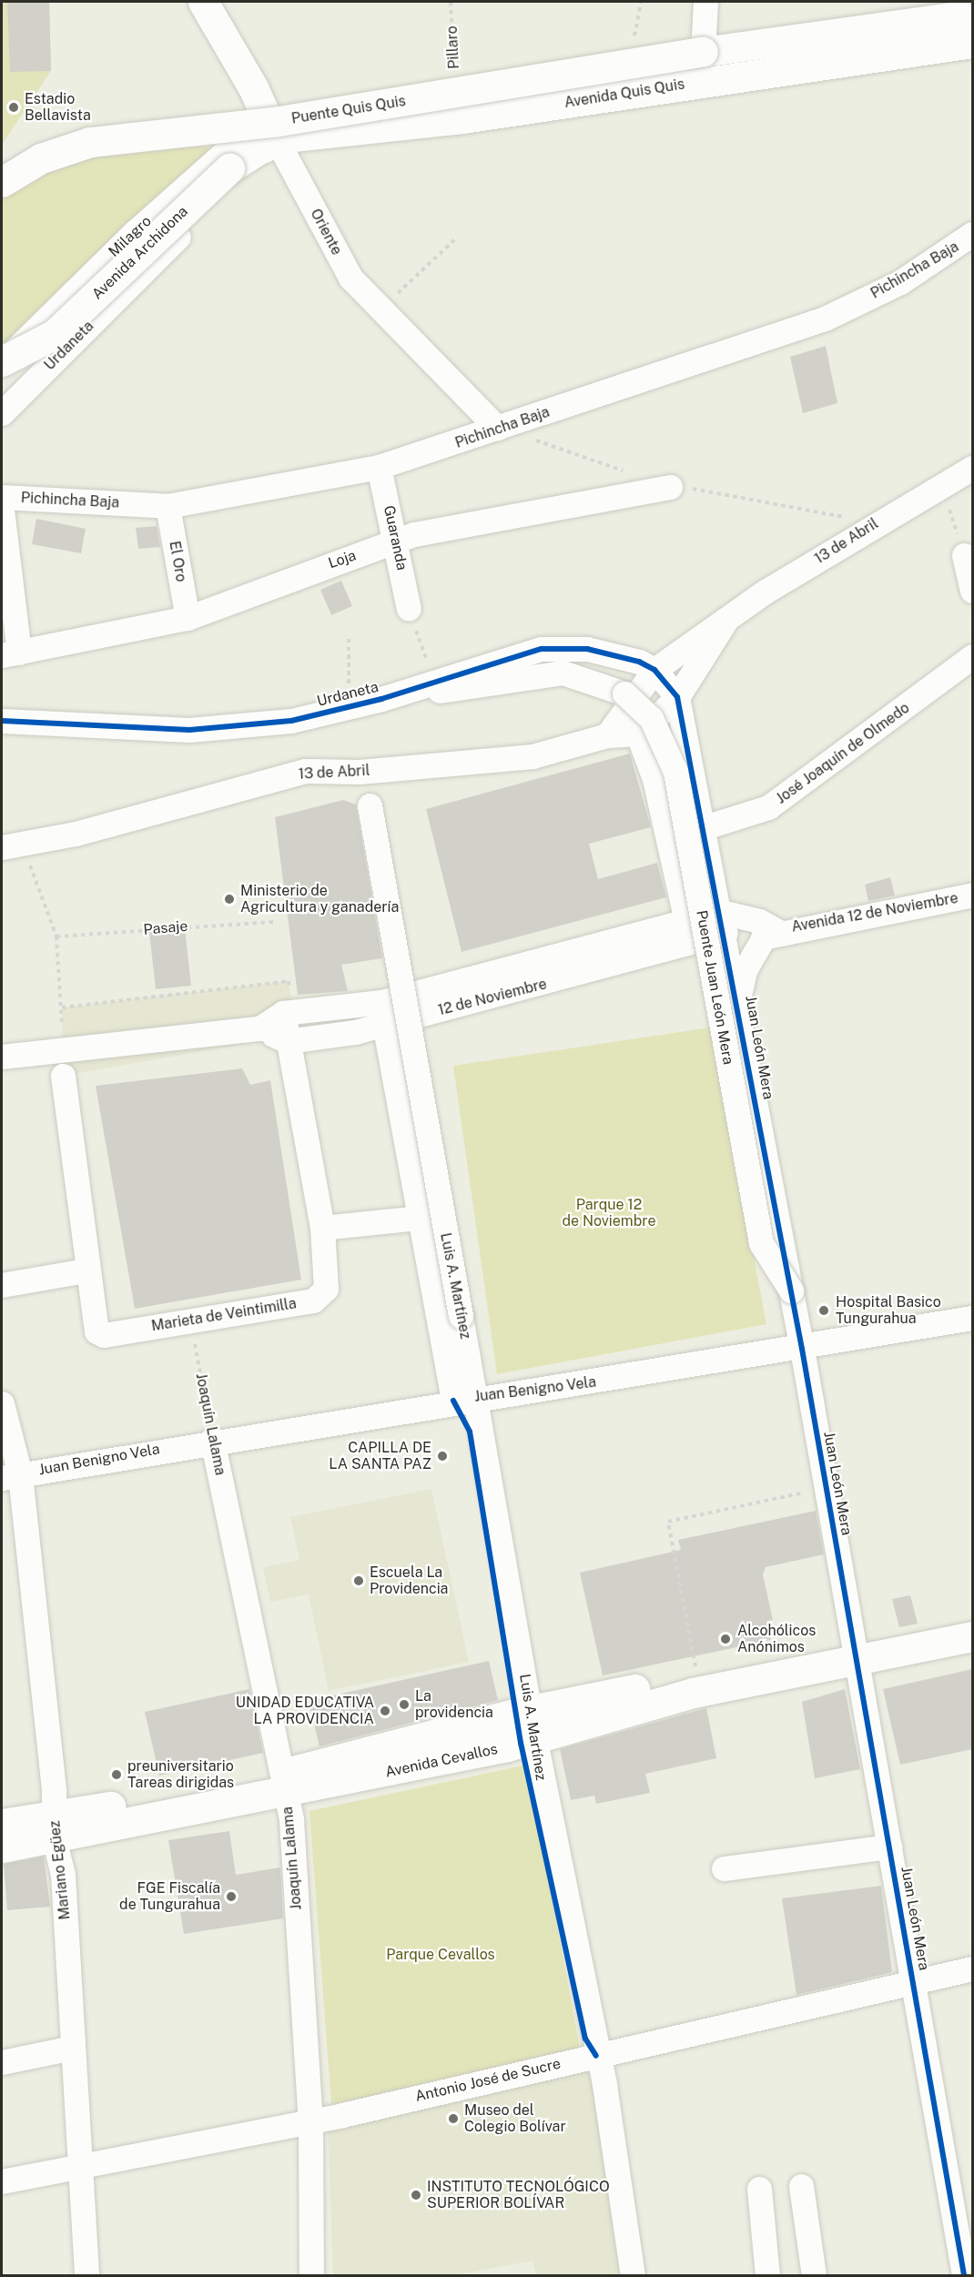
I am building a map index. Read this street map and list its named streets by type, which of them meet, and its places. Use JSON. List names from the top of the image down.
{
  "streets": {
    "main road": [
      "Avenida Quis Quis",
      "Puente Quis Quis",
      "Oriente",
      "Avenida Archidona",
      "Avenida Cevallos"
    ],
    "street": [
      "Milagro",
      "Pichincha Baja",
      "Urdaneta",
      "Guaranda",
      "13 de Abril",
      "Loja",
      "El Oro",
      "José Joaquín de Olmedo",
      "Avenida 12 de Noviembre",
      "Puente Juan León Mera",
      "12 de Noviembre",
      "Juan León Mera",
      "Luis A. Martínez",
      "Marieta de Veintimilla",
      "Juan Benigno Vela",
      "Joaquín Lalama",
      "Mariano Egüez",
      "Antonio José de Sucre"
    ],
    "path": ["Pillaro", "Pasaje"]
  },
  "crossings": [
    ["Pillaro", "Puente Quis Quis"],
    ["Avenida Quis Quis", "Oriente"],
    ["Avenida Quis Quis", "Milagro"],
    ["Avenida Quis Quis", "Avenida Archidona"],
    ["Avenida Quis Quis", "Urdaneta"],
    ["Oriente", "Milagro"],
    ["Oriente", "Avenida Archidona"],
    ["Oriente", "Pichincha Baja"],
    ["Oriente", "Urdaneta"],
    ["Milagro", "Avenida Archidona"],
    ["Milagro", "Urdaneta"],
    ["Avenida Archidona", "Urdaneta"],
    ["Pichincha Baja", "Guaranda"],
    ["Pichincha Baja", "El Oro"],
    ["Urdaneta", "13 de Abril"],
    ["Guaranda", "Loja"],
    ["13 de Abril", "Puente Juan León Mera"],
    ["13 de Abril", "Juan León Mera"],
    ["13 de Abril", "Luis A. Martínez"],
    ["Loja", "El Oro"],
    ["José Joaquín de Olmedo", "Juan León Mera"],
    ["Avenida 12 de Noviembre", "12 de Noviembre"],
    ["Avenida 12 de Noviembre", "Juan León Mera"],
    ["Puente Juan León Mera", "Juan León Mera"],
    ["12 de Noviembre", "Juan León Mera"],
    ["12 de Noviembre", "Luis A. Martínez"],
    ["12 de Noviembre", "Marieta de Veintimilla"],
    ["Juan León Mera", "Juan Benigno Vela"],
    ["Juan León Mera", "Avenida Cevallos"],
    ["Juan León Mera", "Antonio José de Sucre"],
    ["Luis A. Martínez", "Juan Benigno Vela"],
    ["Luis A. Martínez", "Avenida Cevallos"],
    ["Luis A. Martínez", "Antonio José de Sucre"],
    ["Marieta de Veintimilla", "Joaquín Lalama"],
    ["Juan Benigno Vela", "Joaquín Lalama"],
    ["Juan Benigno Vela", "Mariano Egüez"],
    ["Joaquín Lalama", "Avenida Cevallos"],
    ["Joaquín Lalama", "Antonio José de Sucre"],
    ["Avenida Cevallos", "Mariano Egüez"],
    ["Mariano Egüez", "Antonio José de Sucre"]
  ],
  "parks": ["Parque 12 de Noviembre", "Parque Cevallos"],
  "places": [
    "Estadio Bellavista",
    "Ministerio de Agricultura y ganadería",
    "Hospital Basico Tungurahua",
    "CAPILLA DE LA SANTA PAZ",
    "Escuela La Providencia",
    "Alcohólicos Anónimos",
    "La providencia",
    "UNIDAD EDUCATIVA LA PROVIDENCIA",
    "preuniversitario Tareas dirigidas",
    "FGE Fiscalía de Tungurahua",
    "Museo del Colegio Bolívar",
    "INSTITUTO TECNOLÓGICO SUPERIOR BOLÍVAR"
  ]
}
